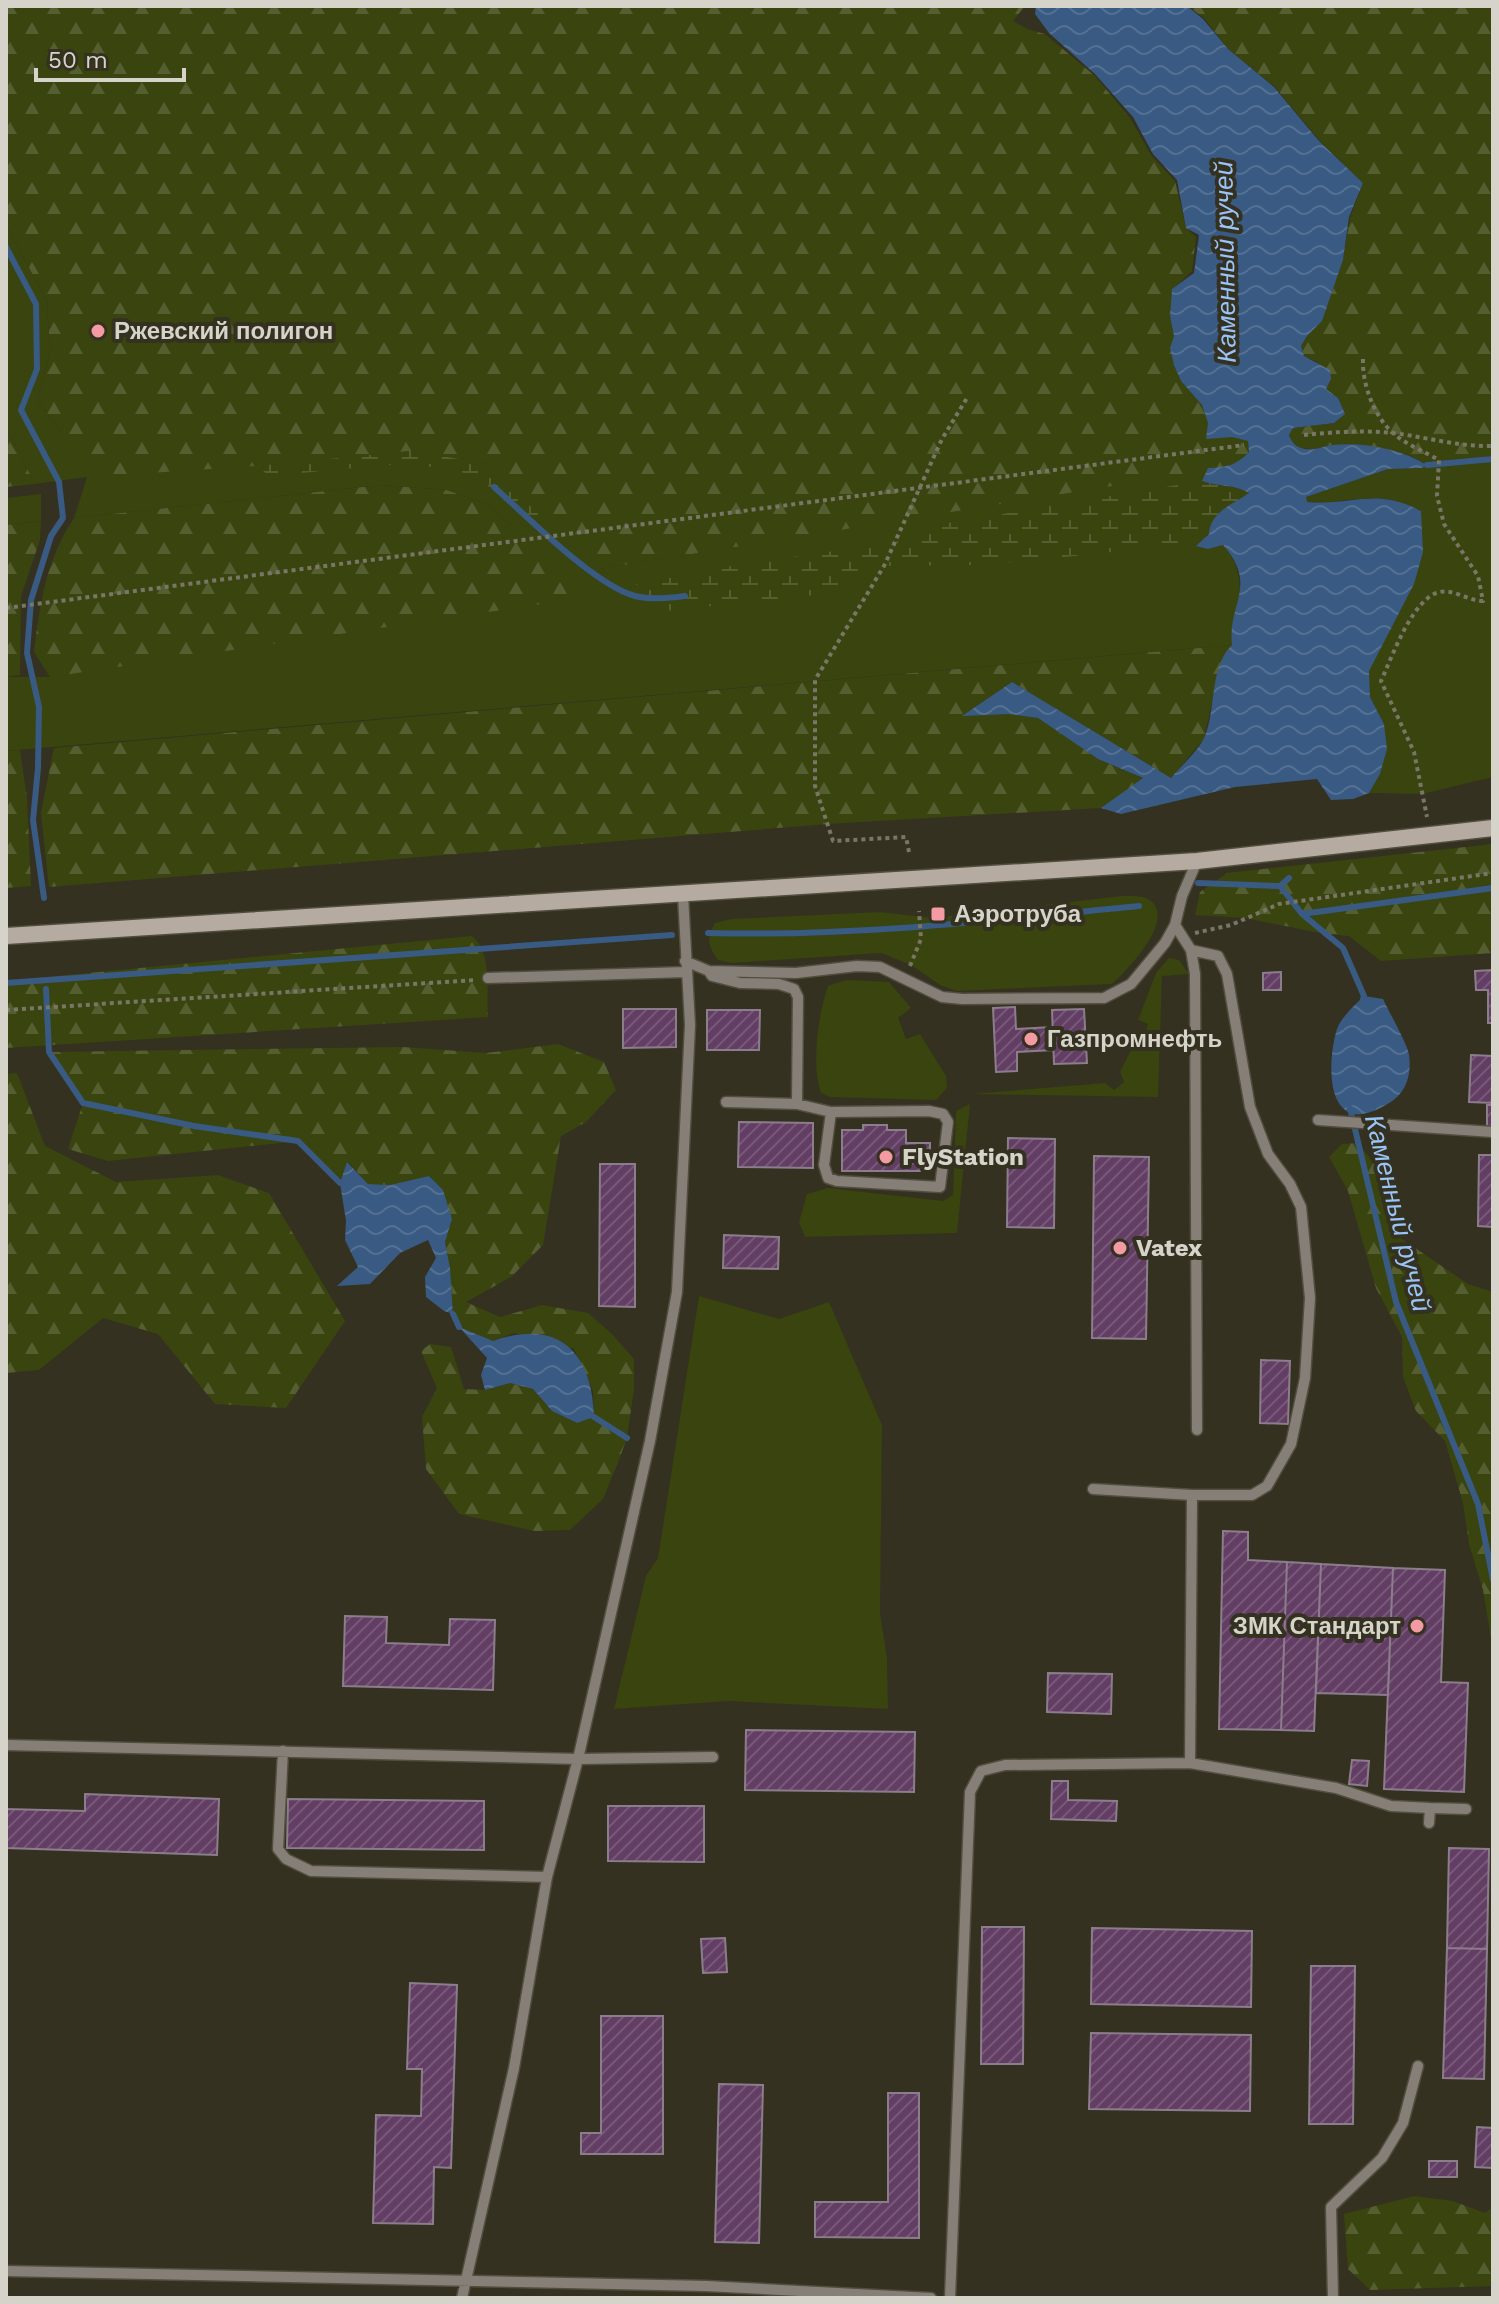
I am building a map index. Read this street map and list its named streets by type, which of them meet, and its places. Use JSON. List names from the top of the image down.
{
  "water": ["Каменный ручей"],
  "places": {
    "other": [
      "Ржевский полигон",
      "Газпромнефть",
      "FlyStation",
      "Vatex",
      "ЗМК Стандарт"
    ],
    "transit": ["Аэротруба"]
  },
  "scale_bar": "50 m"
}
